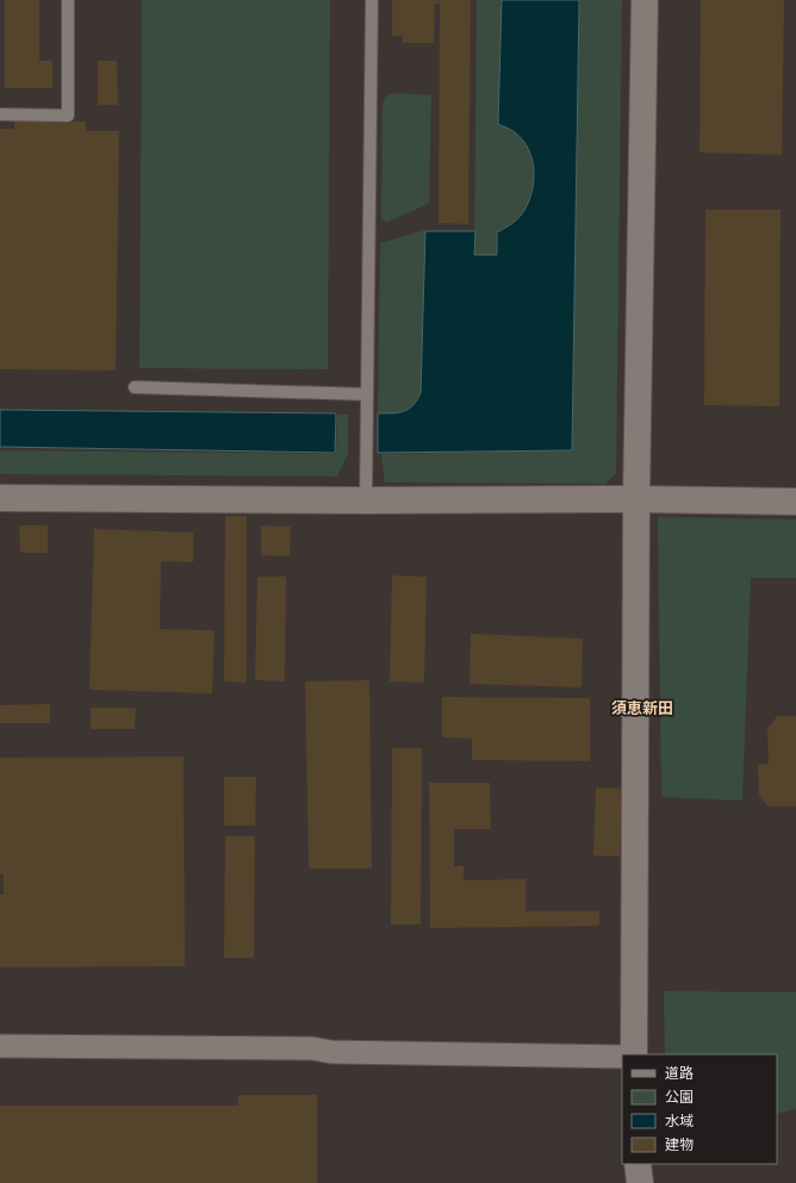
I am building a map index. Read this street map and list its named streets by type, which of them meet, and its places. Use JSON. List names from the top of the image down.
{
  "districts": ["須恵新田"],
  "legend": [
    "道路",
    "公園",
    "水域",
    "建物"
  ]
}
